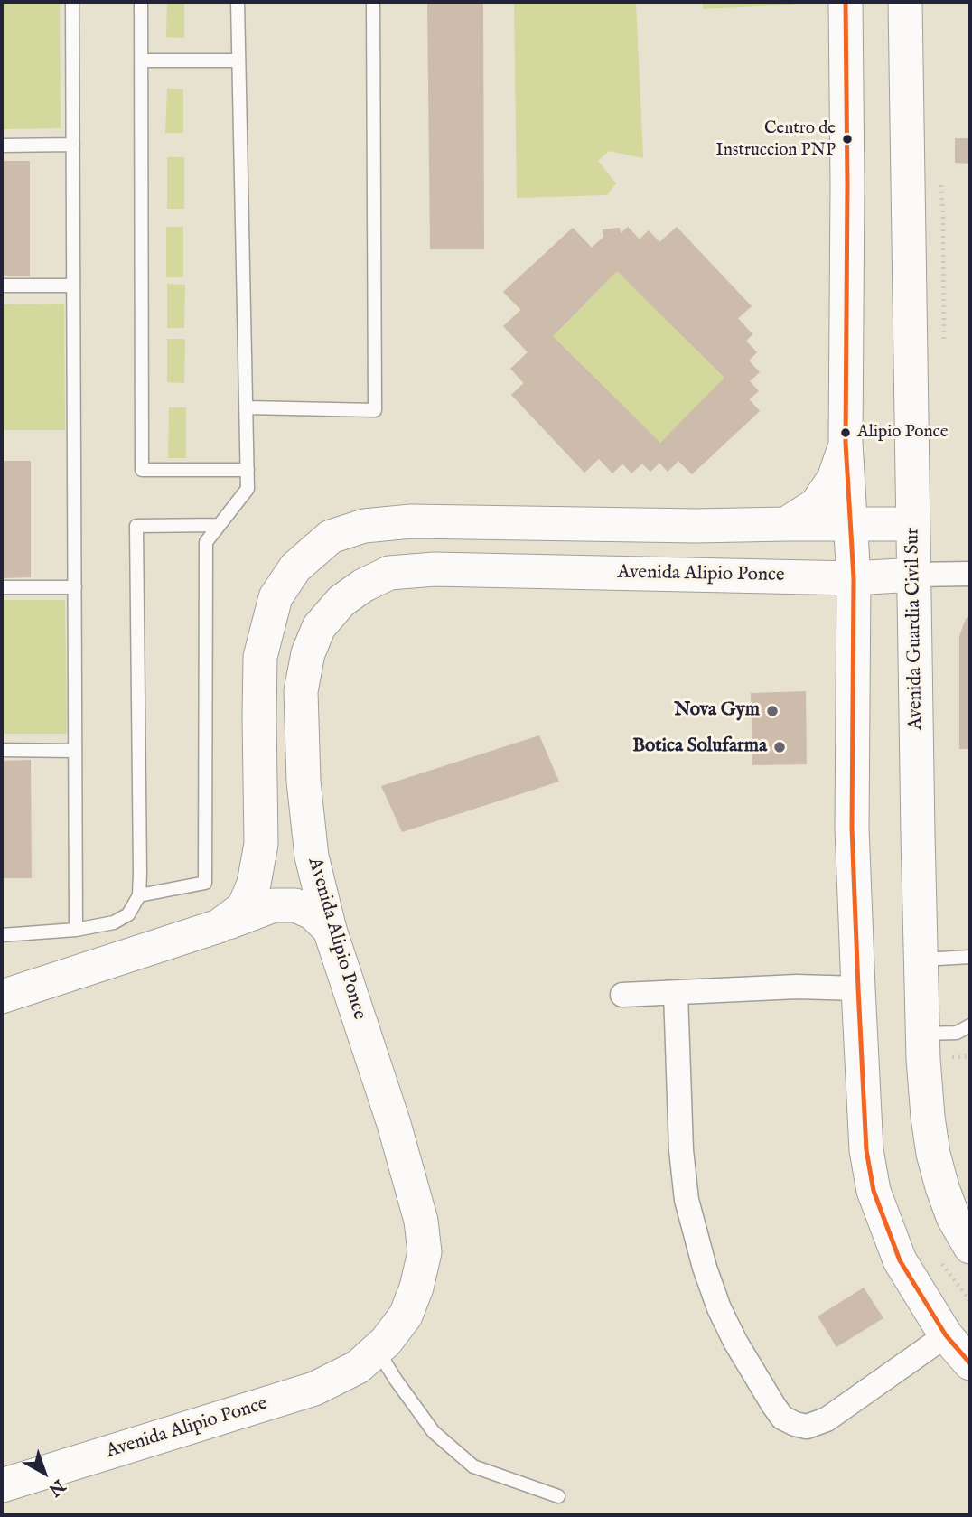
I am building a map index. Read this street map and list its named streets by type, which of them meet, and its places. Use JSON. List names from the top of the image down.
{
  "streets": {
    "main road": ["Avenida Alipio Ponce", "Avenida Guardia Civil Sur"]
  },
  "crossings": [
    ["Avenida Alipio Ponce", "Avenida Guardia Civil Sur"]
  ],
  "places": [
    "Centro de Instruccion PNP",
    "Alipio Ponce",
    "Nova Gym",
    "Botica Solufarma"
  ],
  "north": "bottom right"
}
